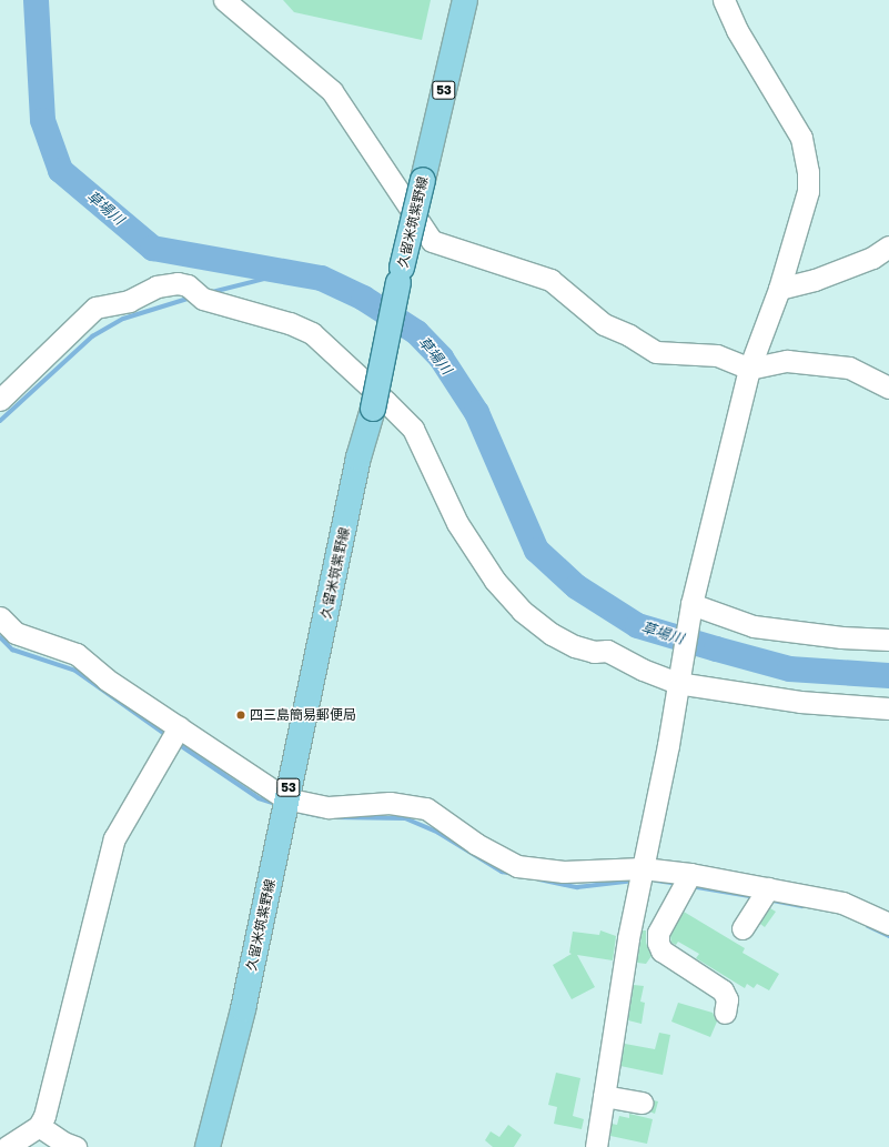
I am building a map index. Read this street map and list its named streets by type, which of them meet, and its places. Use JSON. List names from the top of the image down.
{
  "streets": {
    "main road": ["53", "久留米筑紫野線"]
  },
  "water": ["草場川"],
  "places": ["四三島簡易郵便局"]
}
